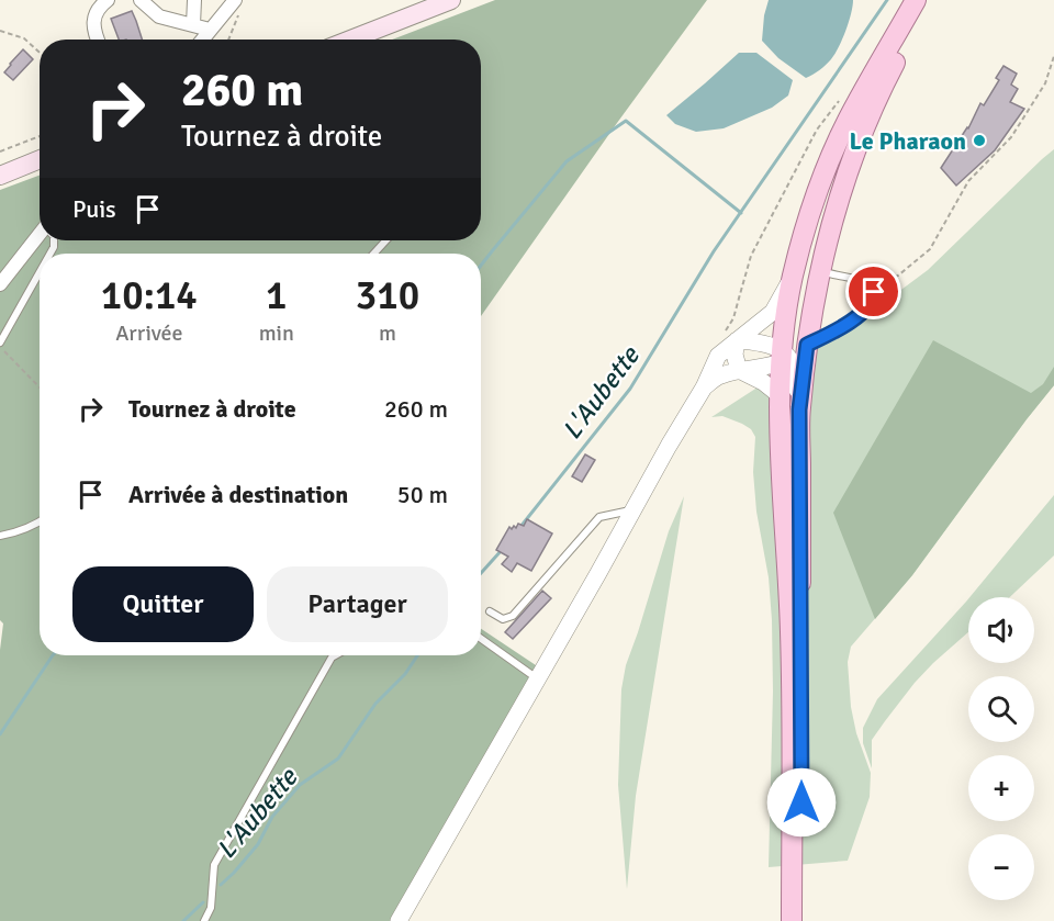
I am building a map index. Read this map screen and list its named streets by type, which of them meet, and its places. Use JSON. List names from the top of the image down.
{
  "water": ["L'Aubette"],
  "places": ["Le Pharaon"],
  "page": {
    "turn": ["260 m", "Tournez à droite"],
    "then": "Puis",
    "eta": [
      "10:14",
      "Arrivée",
      "1",
      "min",
      "310",
      "m"
    ],
    "list": [
      {
        "name": "Tournez à droite",
        "value": "260 m"
      },
      {
        "name": "Arrivée à destination",
        "value": "50 m"
      }
    ],
    "buttons": ["Quitter", "Partager"],
    "map_buttons": ["+", "−"]
  }
}
